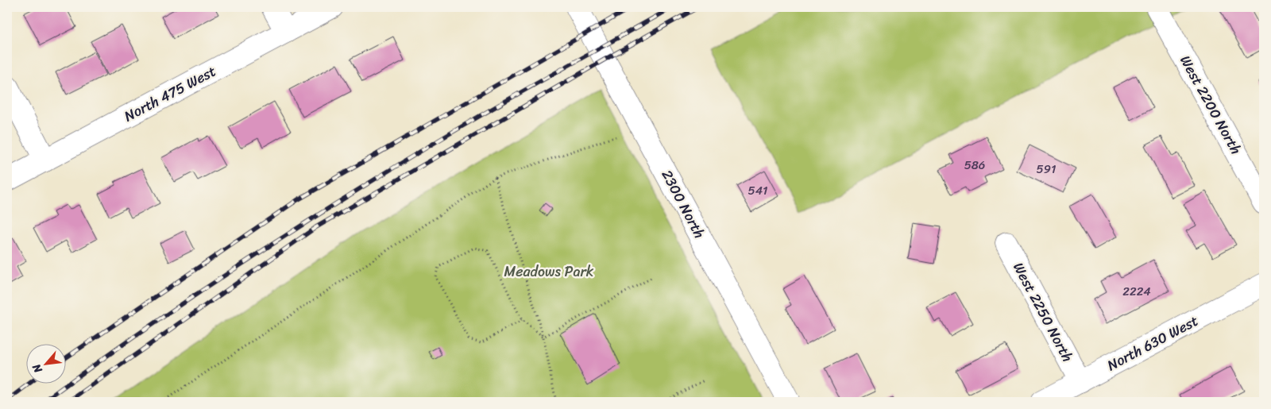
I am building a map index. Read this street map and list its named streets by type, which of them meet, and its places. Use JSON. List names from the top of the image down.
{
  "streets": {
    "street": [
      "North 475 West",
      "West 2200 North",
      "2300 North",
      "West 2250 North",
      "North 630 West"
    ]
  },
  "crossings": [
    ["West 2250 North", "North 630 West"]
  ],
  "parks": ["Meadows Park"],
  "house_numbers": [
    "586",
    "591",
    "541",
    "2224"
  ],
  "north": "bottom left"
}
